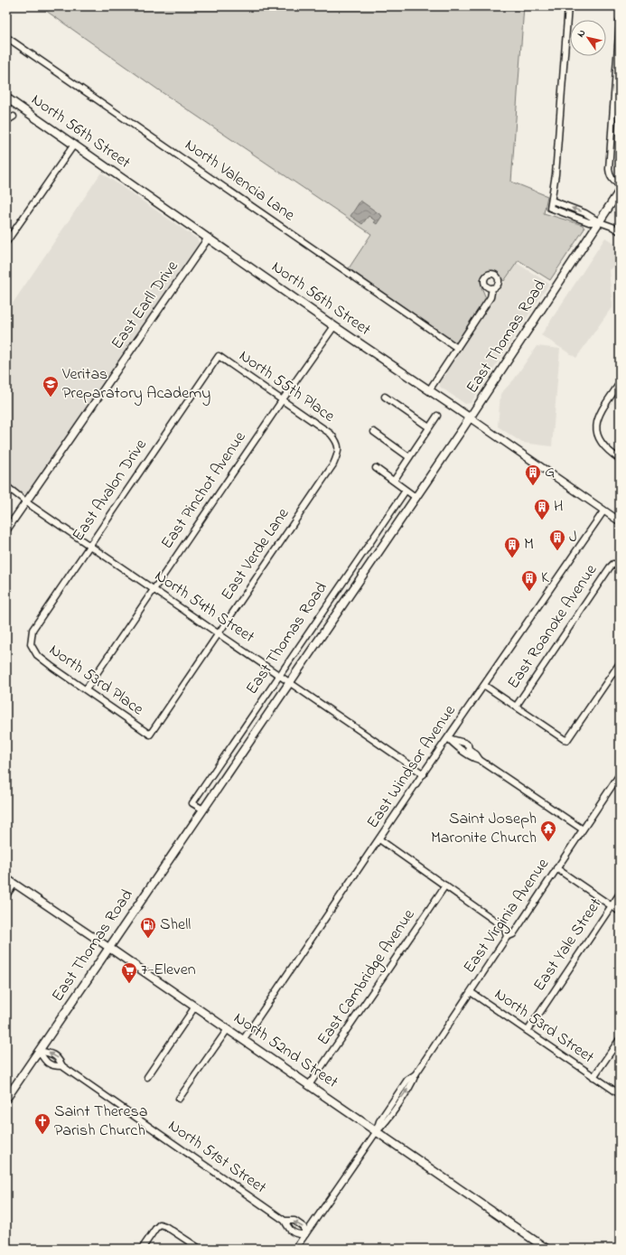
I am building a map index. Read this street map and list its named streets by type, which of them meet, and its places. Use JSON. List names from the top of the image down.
{
  "streets": {
    "main road": ["North 56th Street", "East Thomas Road", "North 52nd Street"],
    "street": [
      "North Valencia Lane",
      "East Earll Drive",
      "North 55th Place",
      "East Avalon Drive",
      "East Pinchot Avenue",
      "East Verde Lane",
      "North 54th Street",
      "East Roanoke Avenue",
      "North 53rd Place",
      "East Windsor Avenue",
      "East Virginia Avenue",
      "East Yale Street",
      "East Cambridge Avenue",
      "North 53rd Street",
      "North 51st Street"
    ]
  },
  "crossings": [
    ["North 56th Street", "East Earll Drive"],
    ["North 56th Street", "East Thomas Road"],
    ["North 56th Street", "East Pinchot Avenue"],
    ["North 56th Street", "East Windsor Avenue"],
    ["East Earll Drive", "North 54th Street"],
    ["East Thomas Road", "North 54th Street"],
    ["East Thomas Road", "North 52nd Street"],
    ["East Thomas Road", "North 51st Street"],
    ["North 55th Place", "East Avalon Drive"],
    ["North 55th Place", "East Pinchot Avenue"],
    ["North 55th Place", "East Verde Lane"],
    ["East Avalon Drive", "North 54th Street"],
    ["East Avalon Drive", "North 53rd Place"],
    ["East Pinchot Avenue", "North 54th Street"],
    ["East Pinchot Avenue", "North 53rd Place"],
    ["East Verde Lane", "North 54th Street"],
    ["East Verde Lane", "North 53rd Place"],
    ["North 54th Street", "East Windsor Avenue"],
    ["East Windsor Avenue", "North 52nd Street"],
    ["East Virginia Avenue", "North 53rd Street"],
    ["East Virginia Avenue", "North 52nd Street"],
    ["East Virginia Avenue", "North 51st Street"],
    ["East Yale Street", "North 53rd Street"],
    ["East Cambridge Avenue", "North 52nd Street"]
  ],
  "places": {
    "school or university": ["Veritas Preparatory Academy"],
    "building": [
      "G",
      "H",
      "J",
      "M",
      "K"
    ],
    "temple": ["Saint Joseph Maronite Church"],
    "fuel station": ["Shell"],
    "supermarket": ["7-Eleven"],
    "church": ["Saint Theresa Parish Church"]
  },
  "north": "top left"
}
